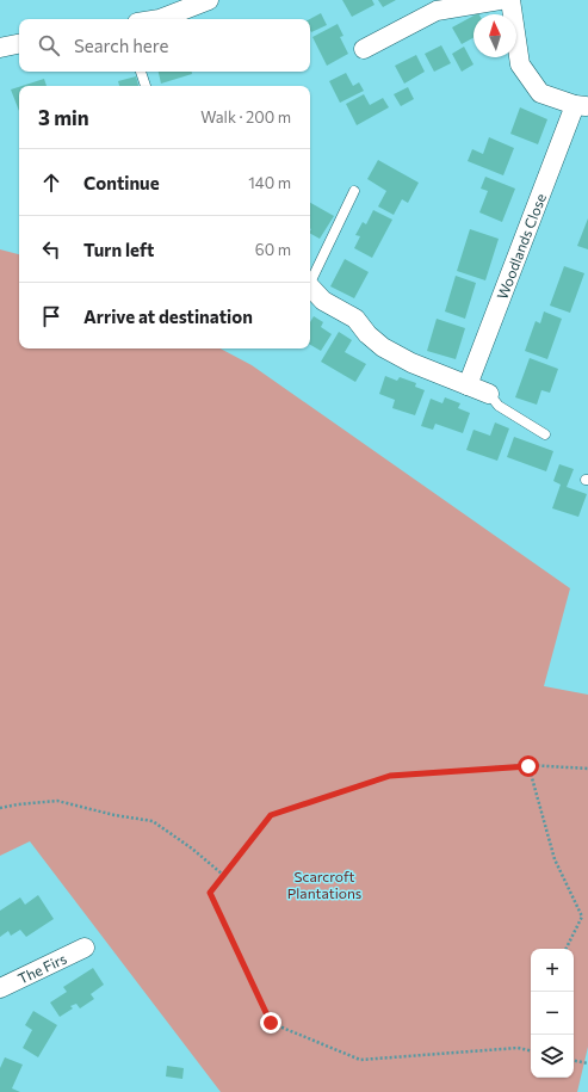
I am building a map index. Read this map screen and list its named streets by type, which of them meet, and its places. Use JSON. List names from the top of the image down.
{
  "streets": {
    "street": ["Woodlands Close", "The Firs"]
  },
  "parks": ["Scarcroft Plantations"],
  "north": "top",
  "page": {
    "search": "Search here",
    "heading": ["3 min", "Walk · 200 m"],
    "list": [
      ["Continue", "140 m"],
      ["Turn left", "60 m"],
      "Arrive at destination"
    ],
    "map_buttons": ["+", "−"]
  }
}
